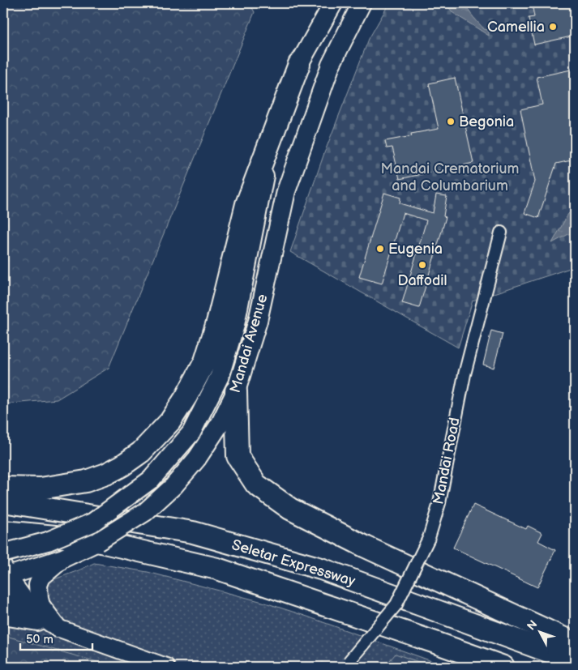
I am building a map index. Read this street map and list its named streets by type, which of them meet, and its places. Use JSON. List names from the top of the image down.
{
  "streets": {
    "highway": ["Seletar Expressway"],
    "main road": ["Mandai Avenue"],
    "street": ["Mandai Road"]
  },
  "parks": ["Mandai Crematorium and Columbarium"],
  "places": [
    "Camellia",
    "Begonia",
    "Eugenia",
    "Daffodil"
  ],
  "scale_bar": "50 m",
  "north": "top left"
}
